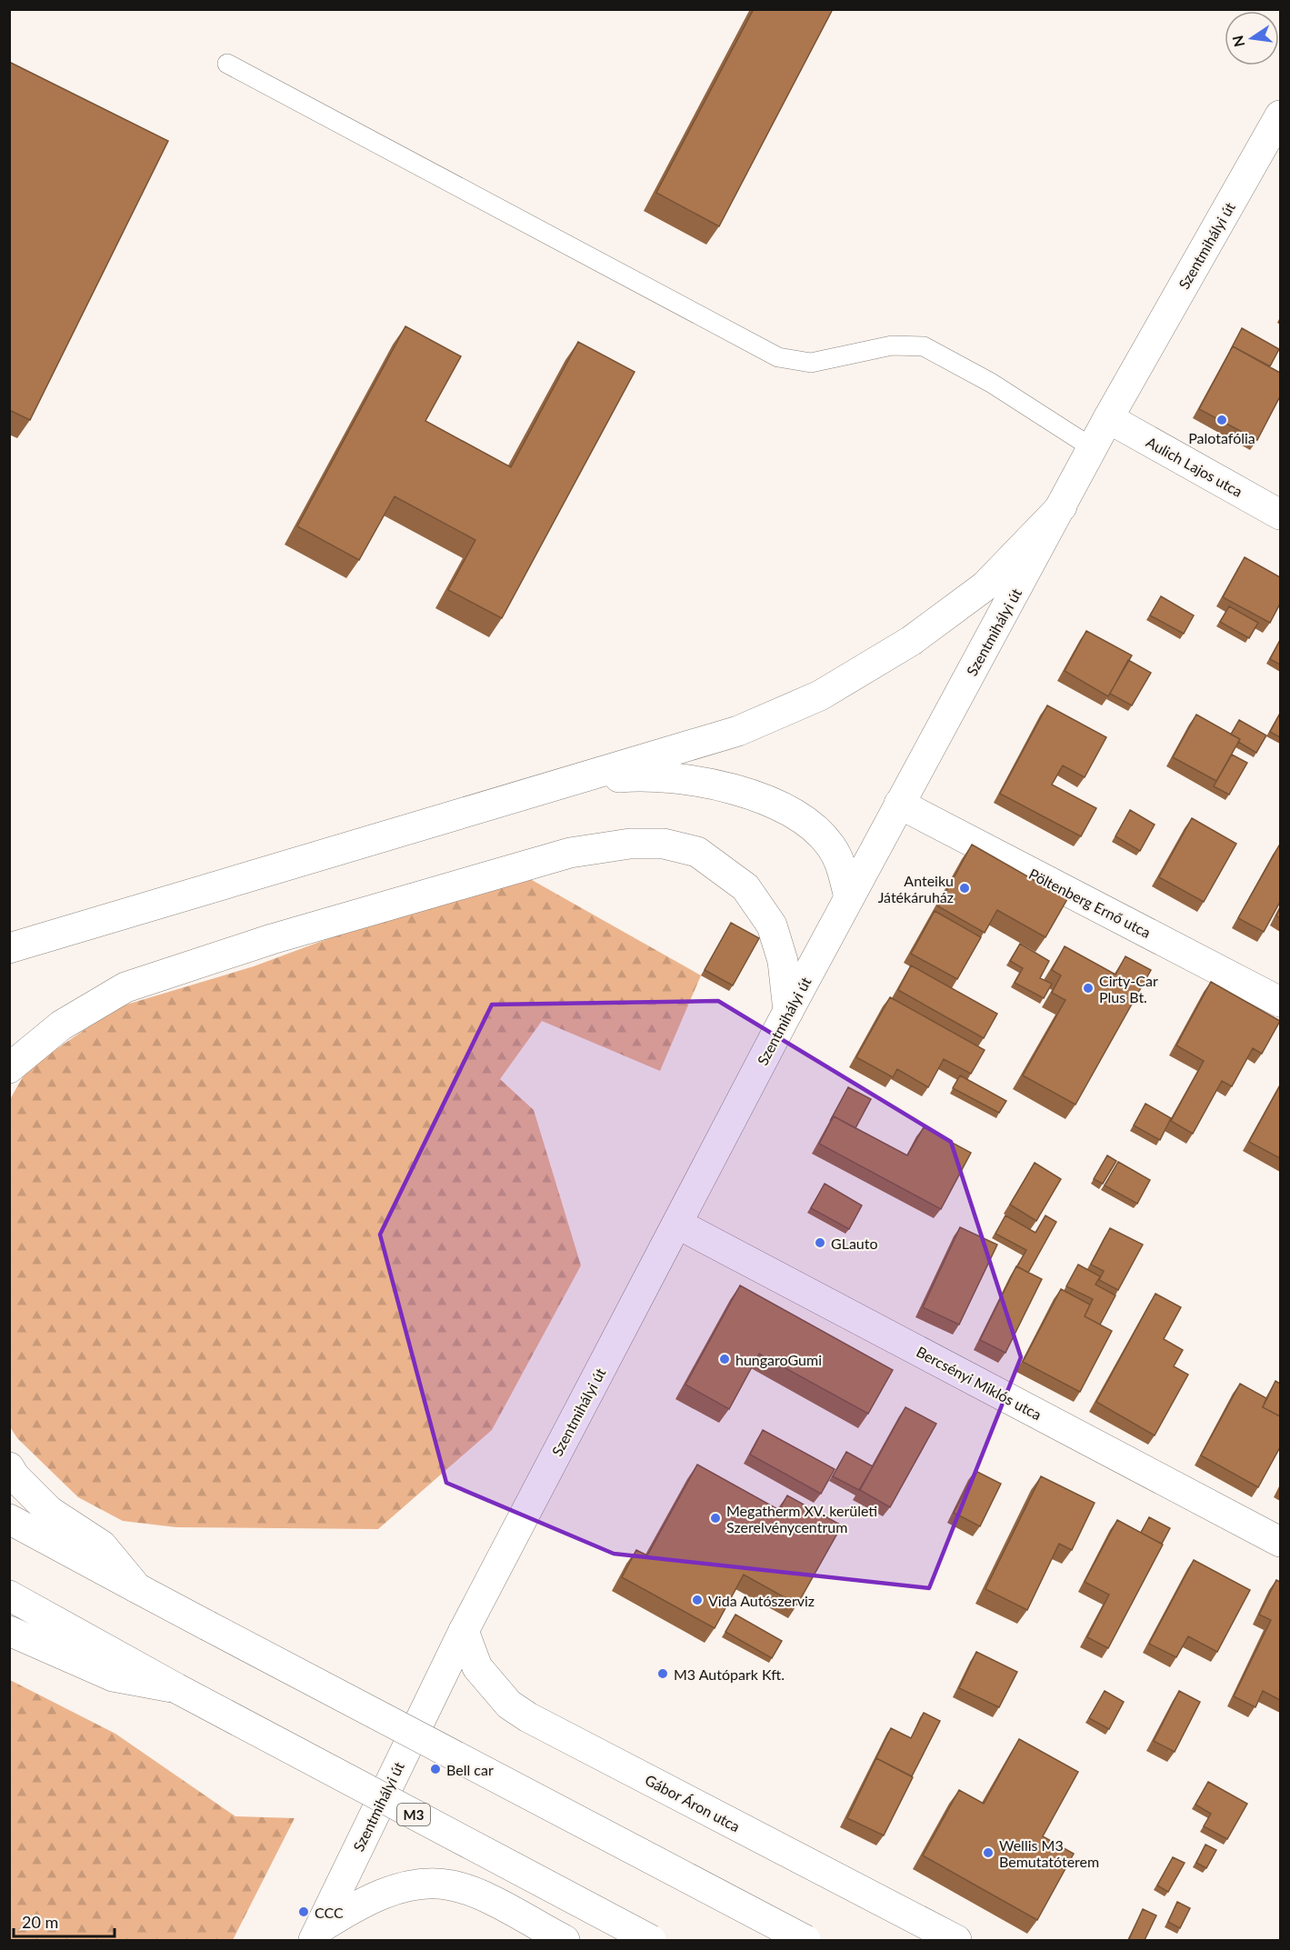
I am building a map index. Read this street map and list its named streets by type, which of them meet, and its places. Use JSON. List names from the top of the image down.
{
  "streets": {
    "main road": [
      "Szentmihályi út",
      "Aulich Lajos utca",
      "Pöltenberg Ernő utca",
      "Bercsényi Miklós utca",
      "Gábor Áron utca",
      "M3"
    ]
  },
  "crossings": [
    ["Szentmihályi út", "Aulich Lajos utca"],
    ["Szentmihályi út", "Pöltenberg Ernő utca"],
    ["Szentmihályi út", "Bercsényi Miklós utca"],
    ["Szentmihályi út", "Gábor Áron utca"]
  ],
  "places": [
    "Palotafólia",
    "Anteiku Játékáruház",
    "Cirty-Car Plus Bt.",
    "GLauto",
    "hungaroGumi",
    "Megatherm XV. kerületi Szerelvénycentrum",
    "Vida Autószerviz",
    "M3 Autópark Kft.",
    "Bell car",
    "Wellis M3 Bemutatóterem",
    "CCC"
  ],
  "scale_bar": "20 m",
  "north": "left"
}
